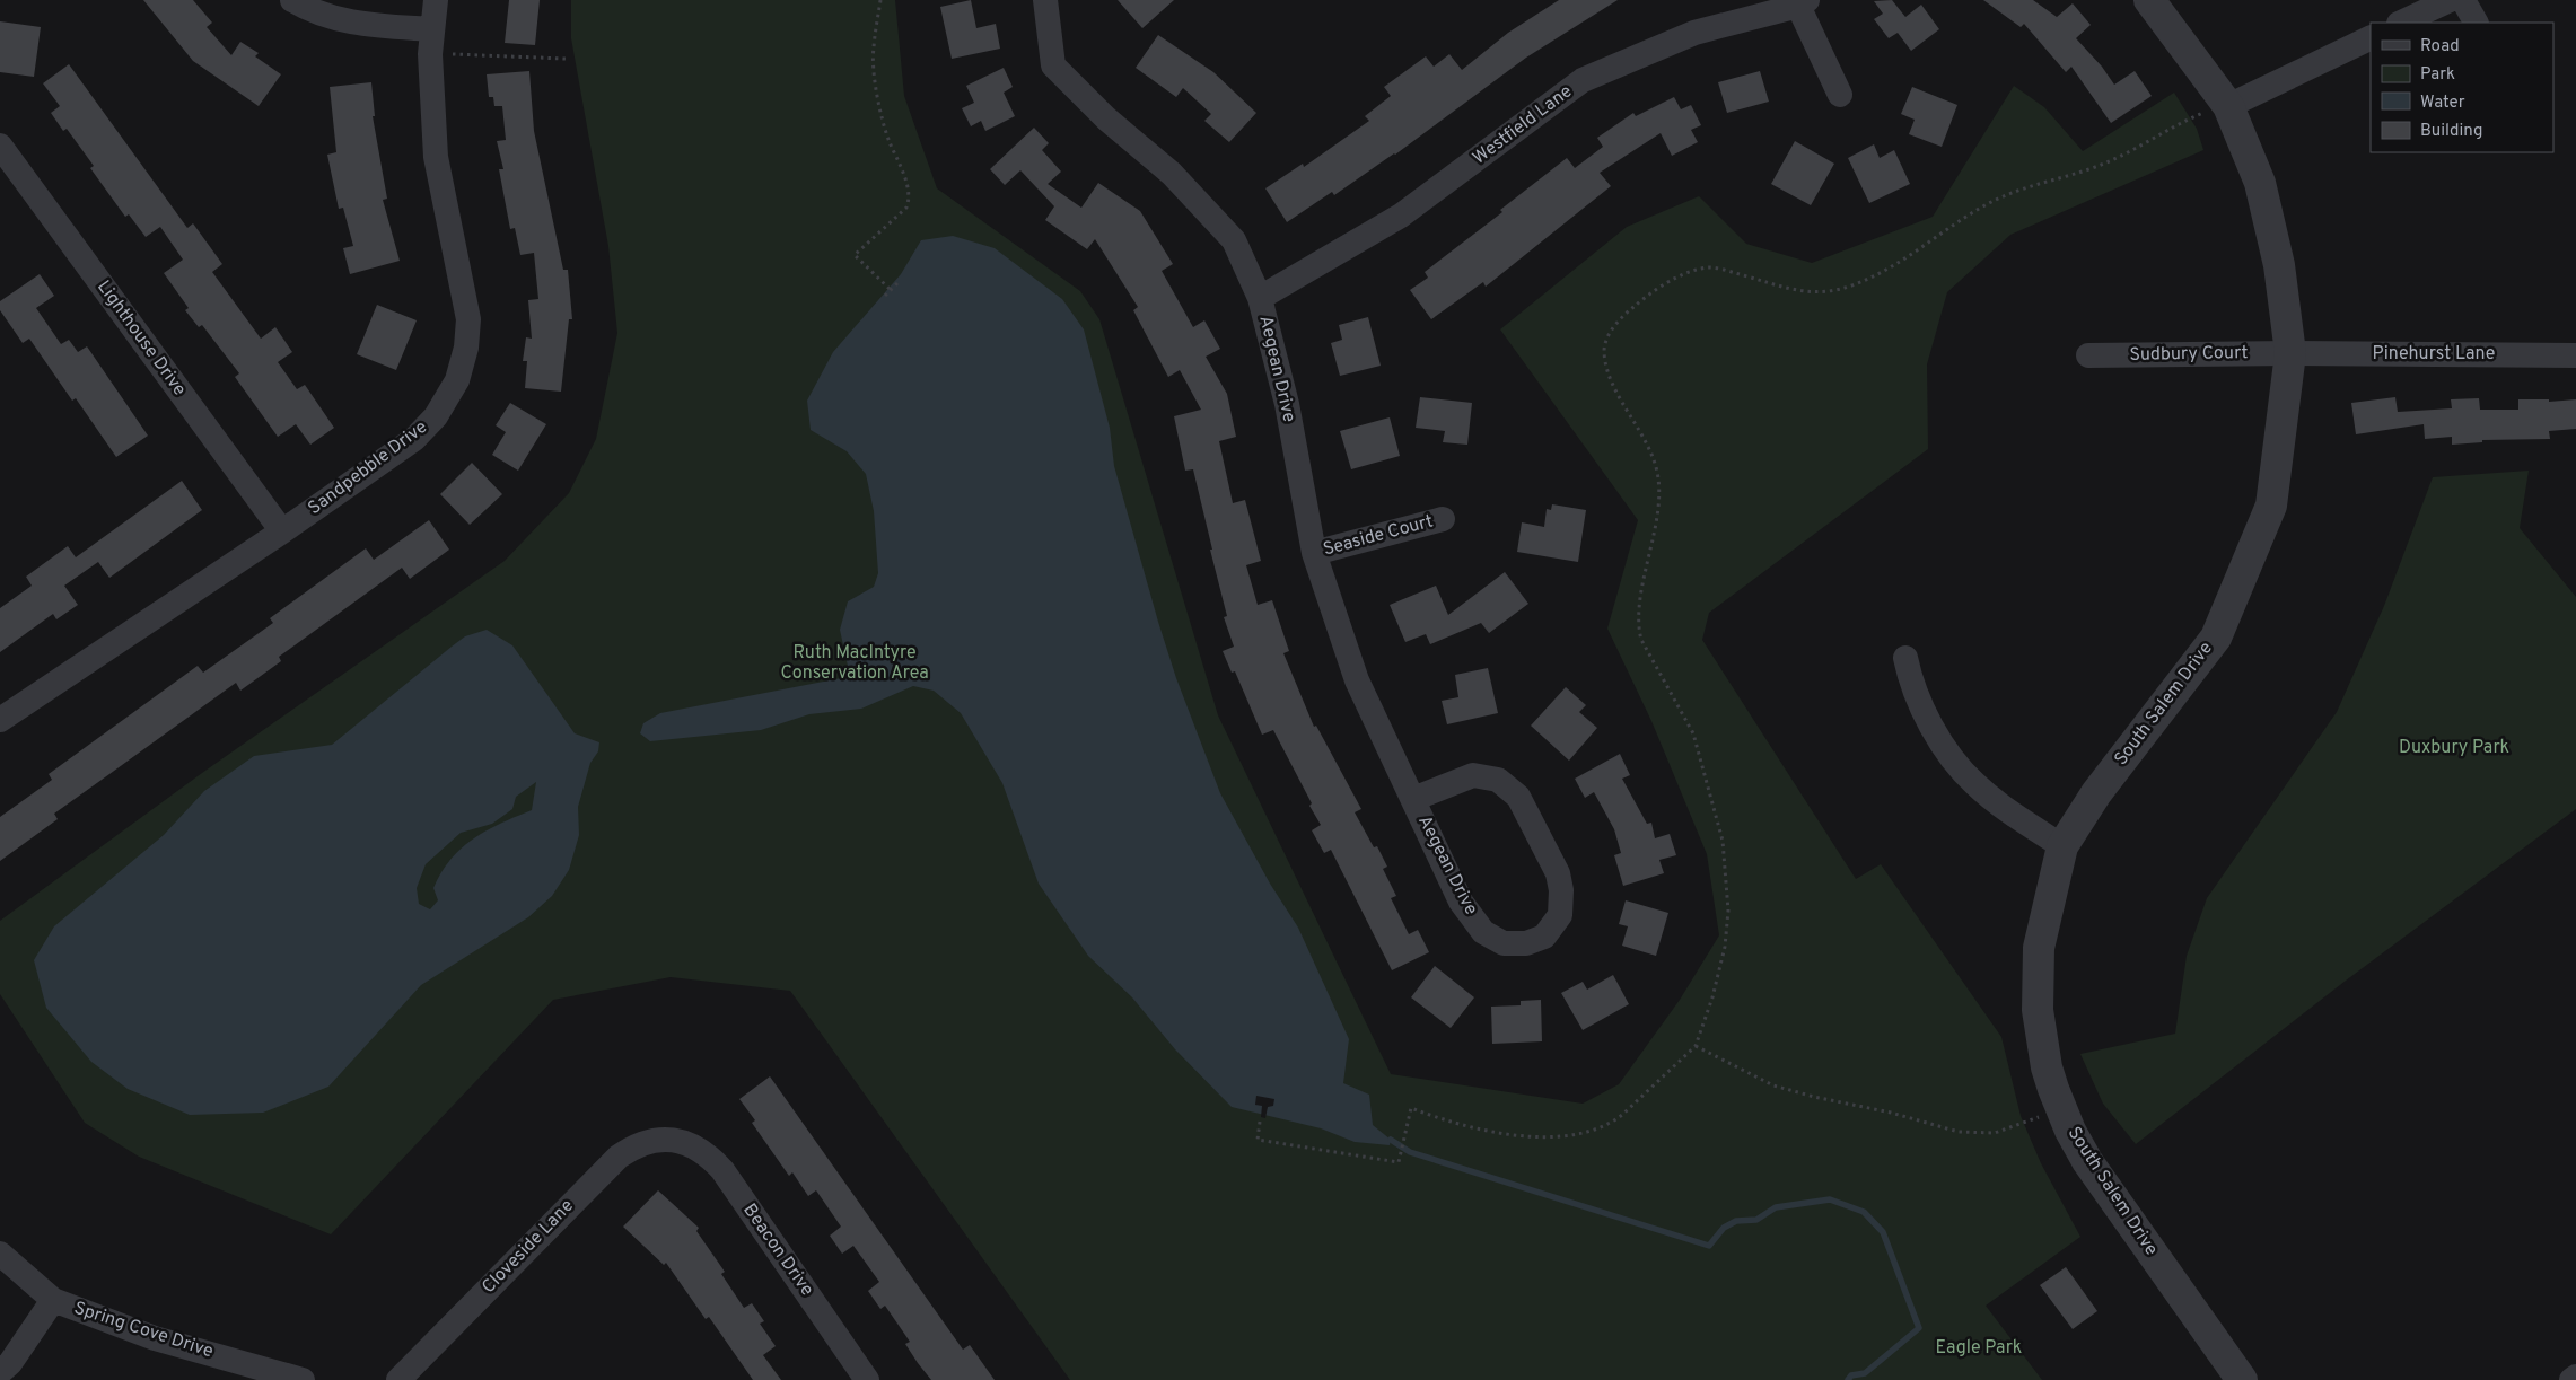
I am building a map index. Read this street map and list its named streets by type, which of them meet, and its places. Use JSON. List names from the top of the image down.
{
  "streets": {
    "street": [
      "Westfield Lane",
      "Lighthouse Drive",
      "Sudbury Court",
      "Pinehurst Lane",
      "Aegean Drive",
      "Sandpebble Drive",
      "Seaside Court",
      "South Salem Drive",
      "Cloveside Lane",
      "Beacon Drive",
      "Spring Cove Drive"
    ]
  },
  "crossings": [
    ["Westfield Lane", "Aegean Drive"],
    ["Lighthouse Drive", "Sandpebble Drive"],
    ["Sudbury Court", "Pinehurst Lane"],
    ["Sudbury Court", "South Salem Drive"],
    ["Pinehurst Lane", "South Salem Drive"],
    ["Aegean Drive", "Seaside Court"],
    ["Cloveside Lane", "Beacon Drive"]
  ],
  "parks": ["Ruth MacIntyre Conservation Area", "Duxbury Park", "Eagle Park"],
  "legend": [
    "Road",
    "Park",
    "Water",
    "Building"
  ]
}
